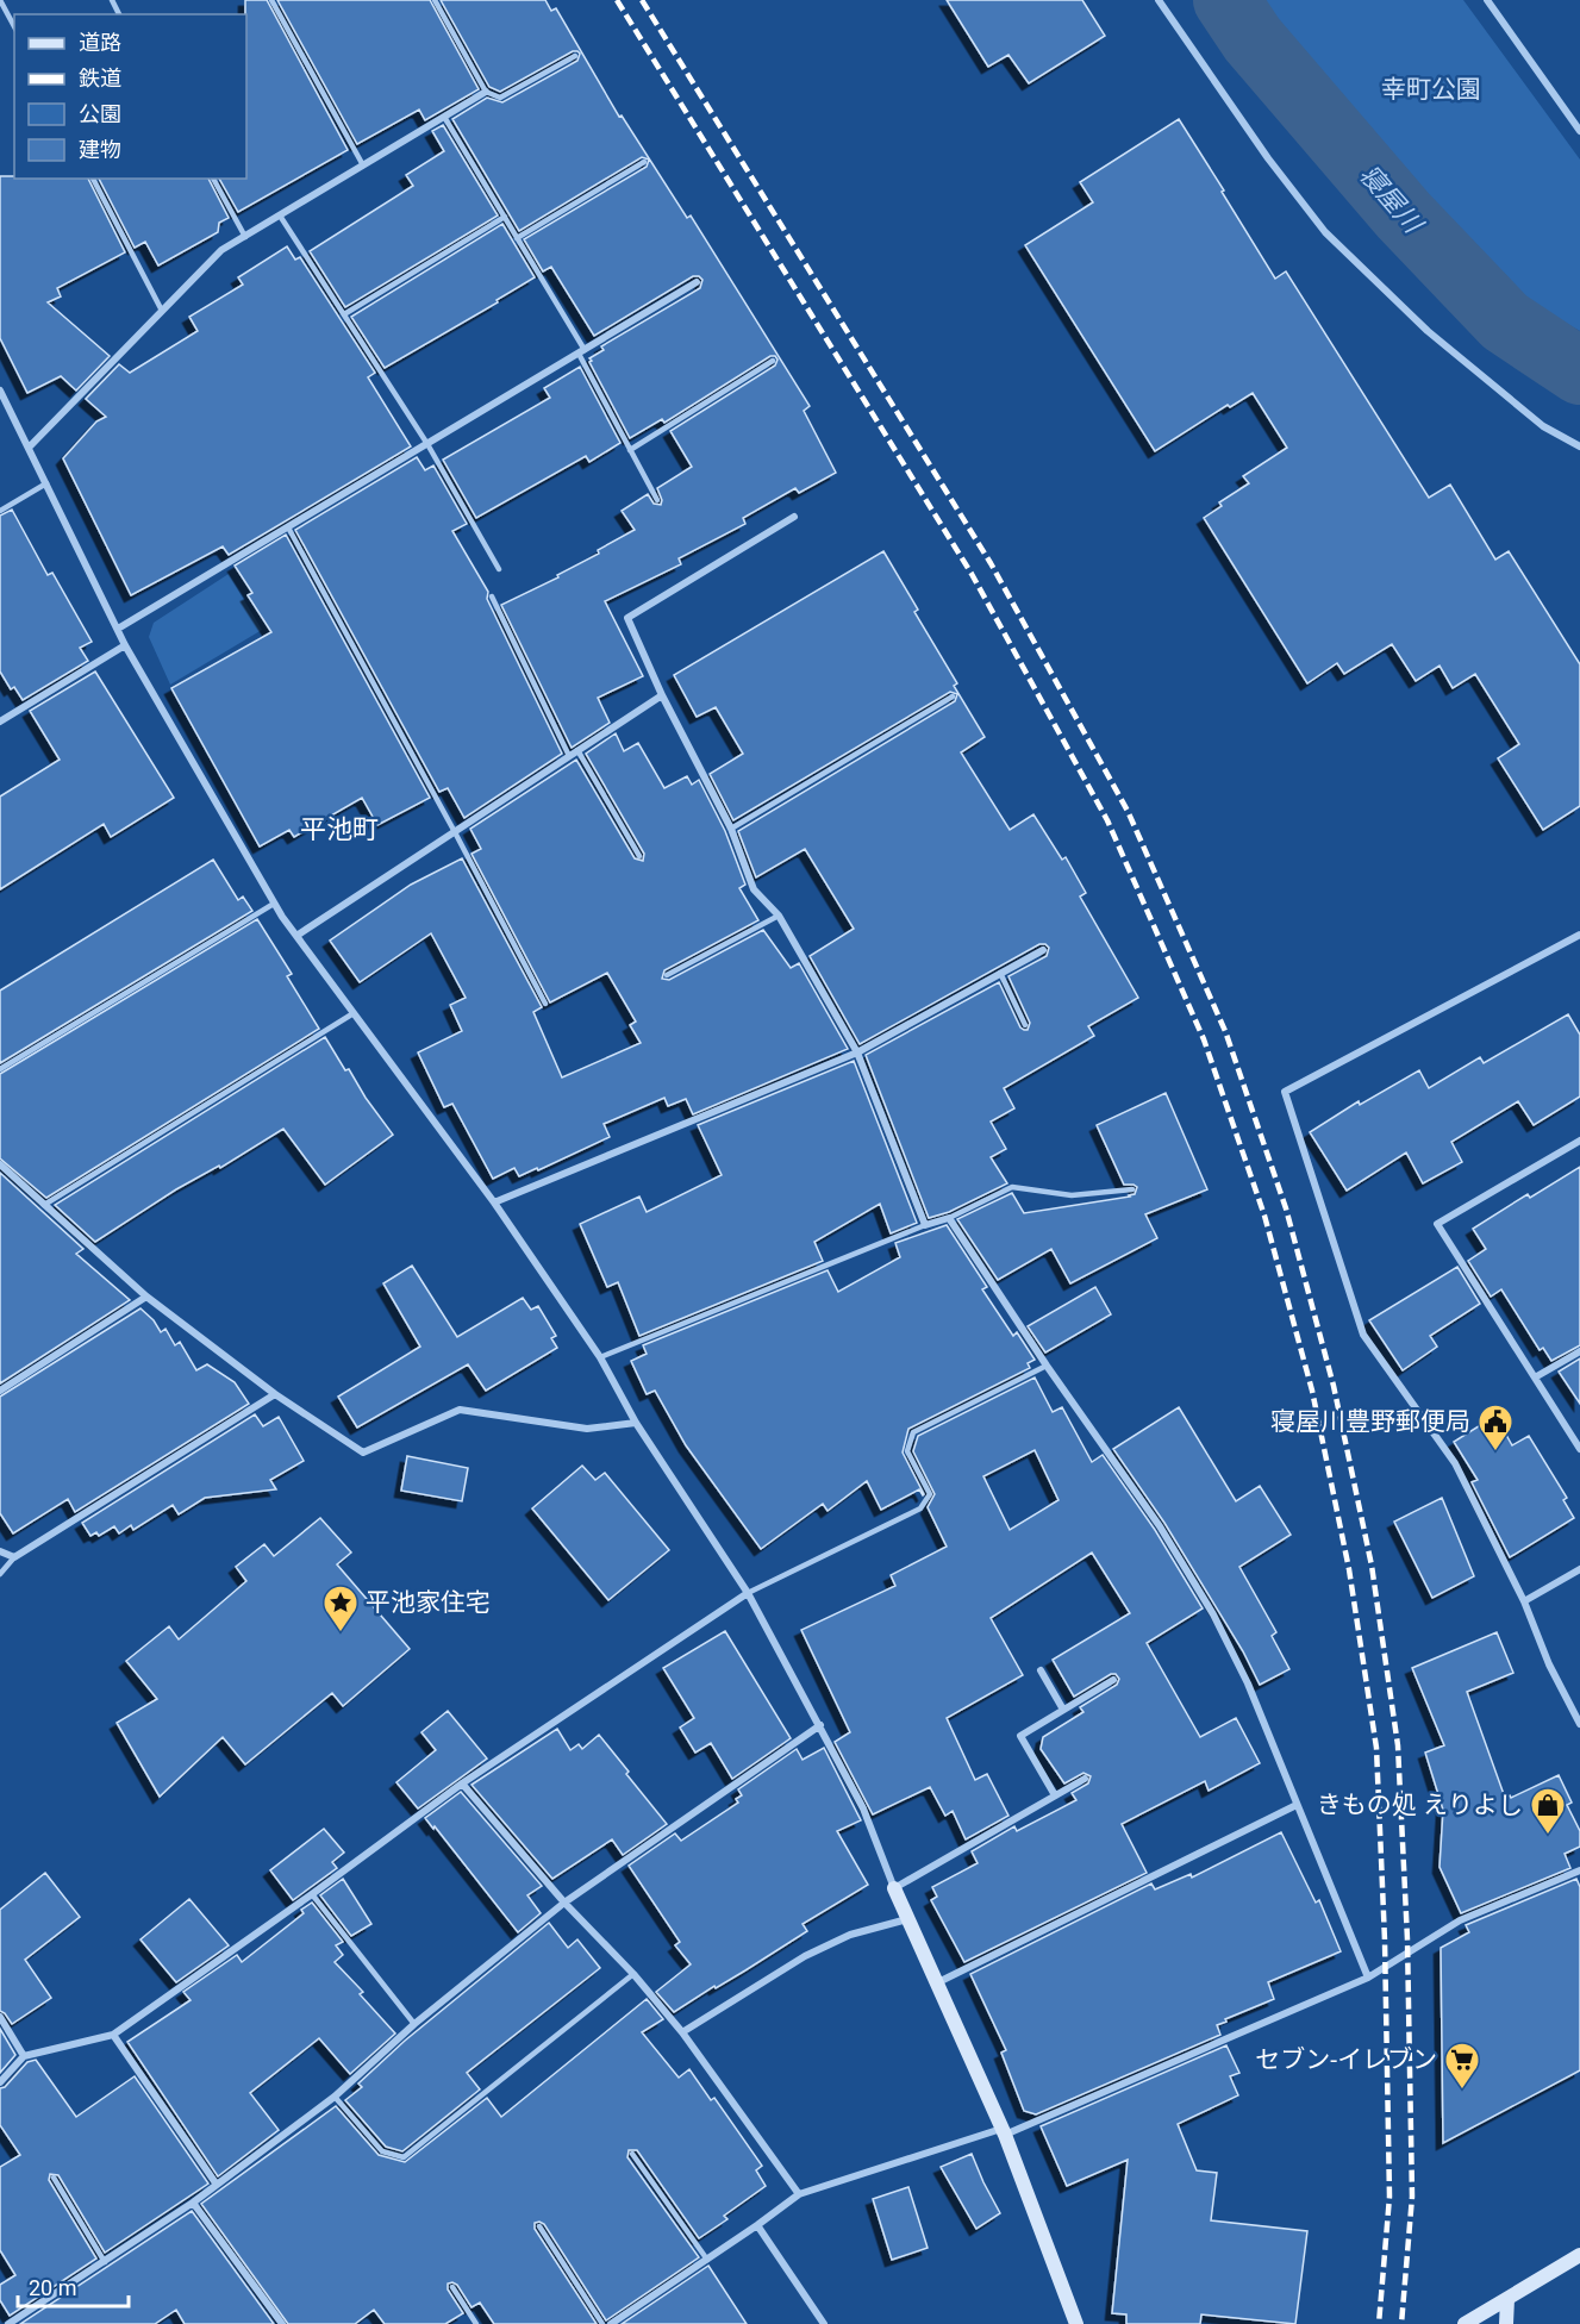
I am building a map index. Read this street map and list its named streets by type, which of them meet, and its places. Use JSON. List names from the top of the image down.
{
  "districts": ["平池町"],
  "water": ["寝屋川"],
  "parks": ["幸町公園"],
  "places": {
    "public building": ["寝屋川豊野郵便局"],
    "place": ["平池家住宅"],
    "shop": ["きもの処 えりよし"],
    "supermarket": ["セブン-イレブン"]
  },
  "legend": [
    "道路",
    "鉄道",
    "公園",
    "建物"
  ],
  "scale_bar": "20 m"
}
